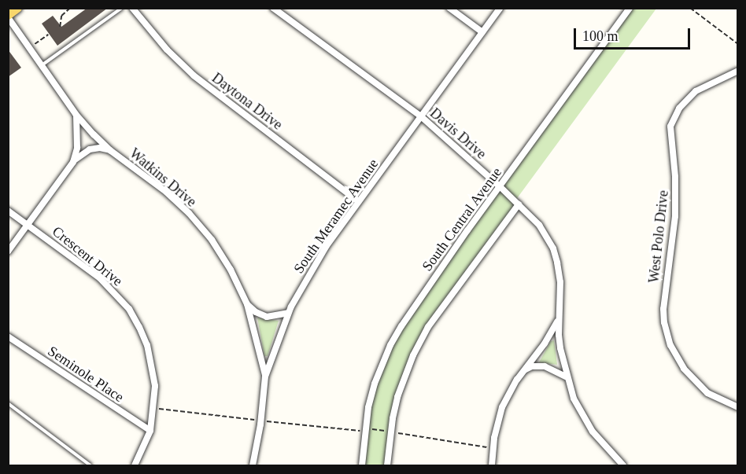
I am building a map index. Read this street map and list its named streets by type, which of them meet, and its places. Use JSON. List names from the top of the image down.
{
  "streets": {
    "street": [
      "Daytona Drive",
      "Davis Drive",
      "Watkins Drive",
      "South Meramec Avenue",
      "South Central Avenue",
      "West Polo Drive",
      "Crescent Drive",
      "Seminole Place"
    ]
  },
  "crossings": [
    ["Daytona Drive", "South Meramec Avenue"],
    ["Davis Drive", "South Meramec Avenue"],
    ["Davis Drive", "South Central Avenue"],
    ["Watkins Drive", "South Meramec Avenue"],
    ["Crescent Drive", "Seminole Place"]
  ],
  "scale_bar": "100 m"
}
